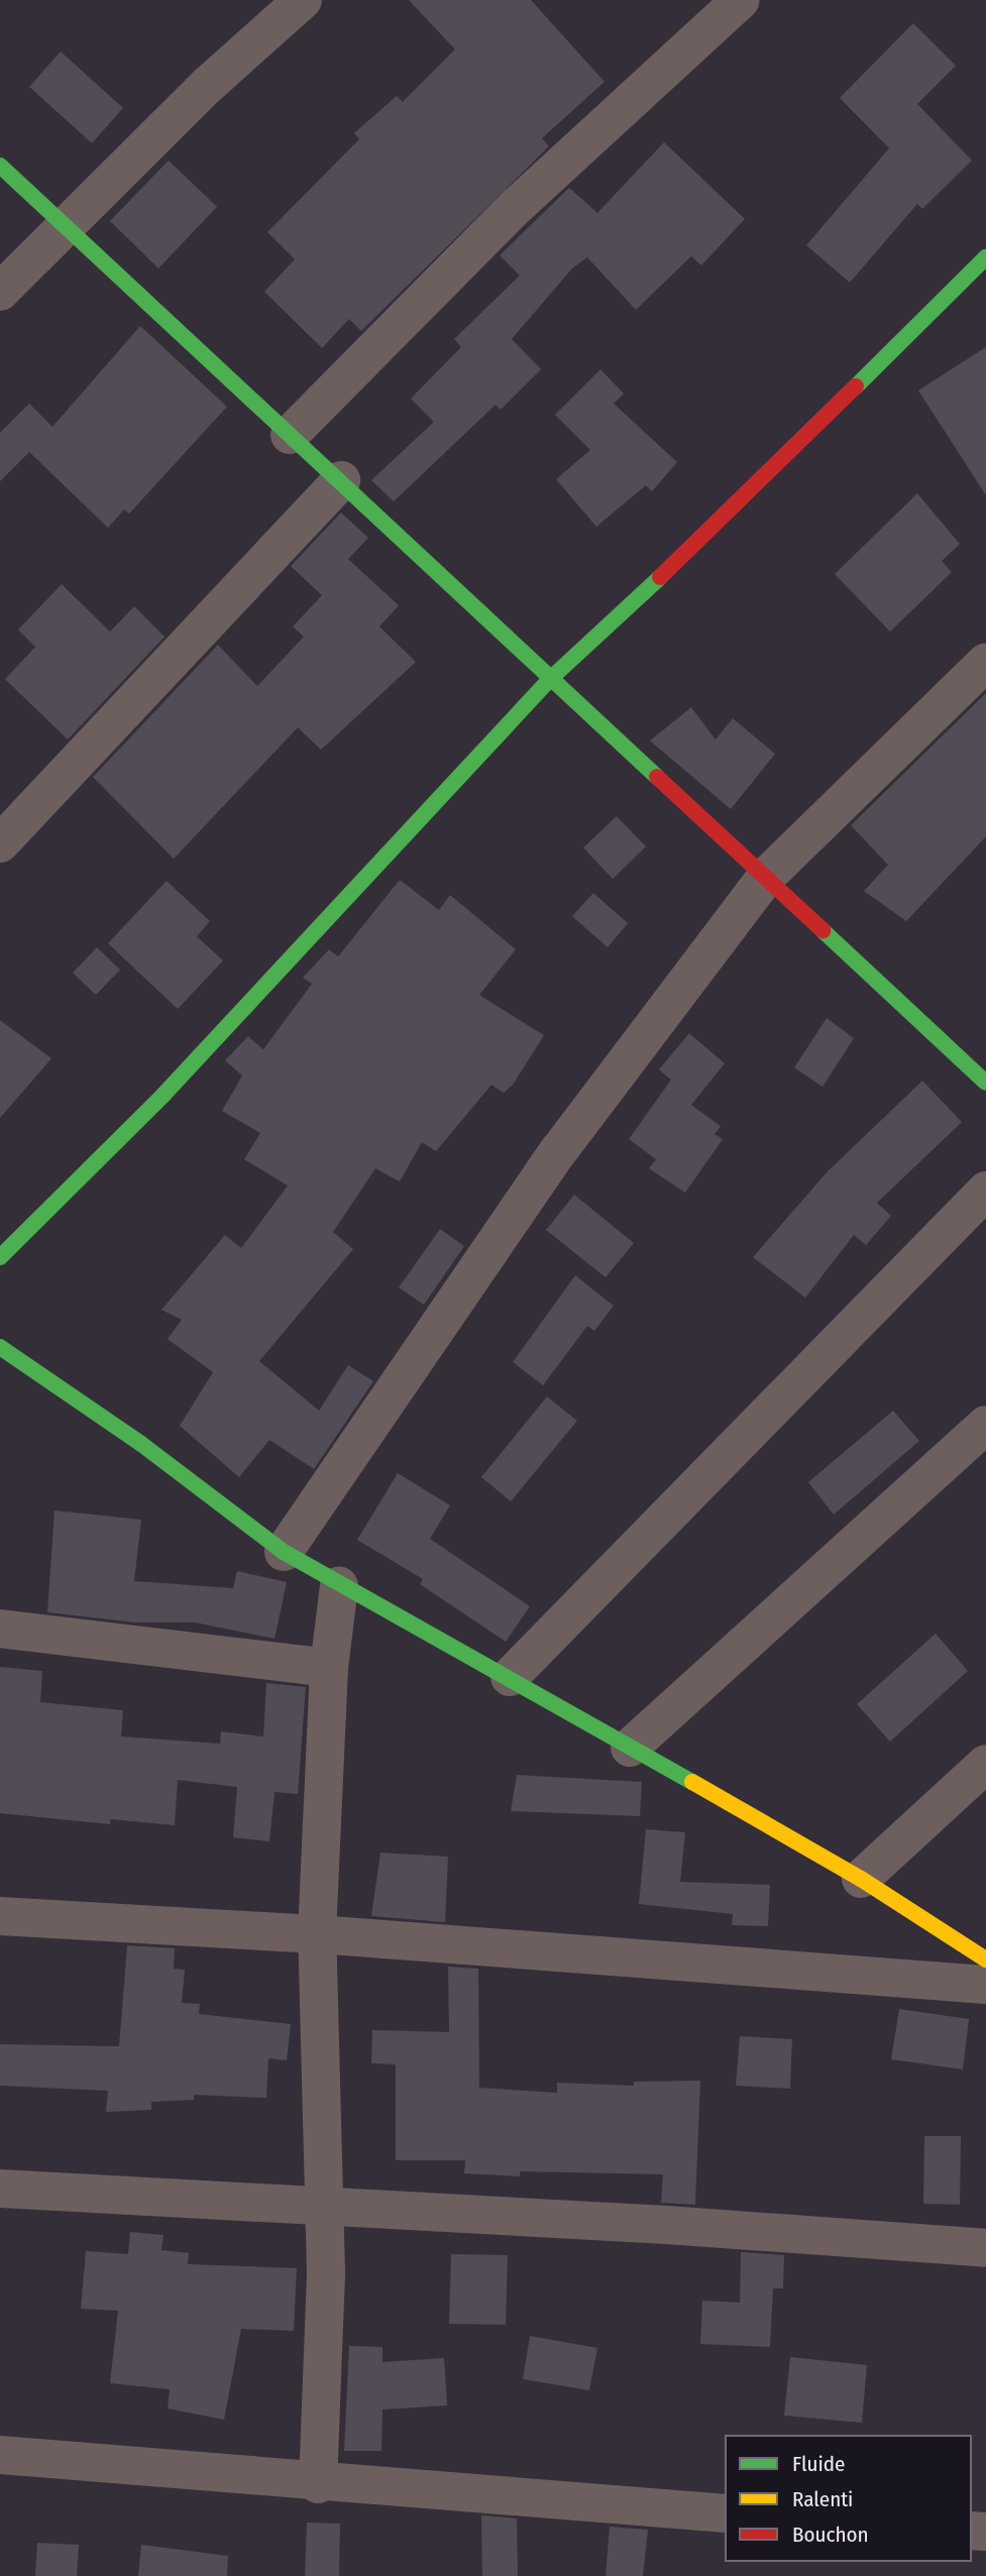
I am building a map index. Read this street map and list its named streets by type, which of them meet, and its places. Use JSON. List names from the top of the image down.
{
  "legend": ["Fluide", "Ralenti", "Bouchon"]
}
